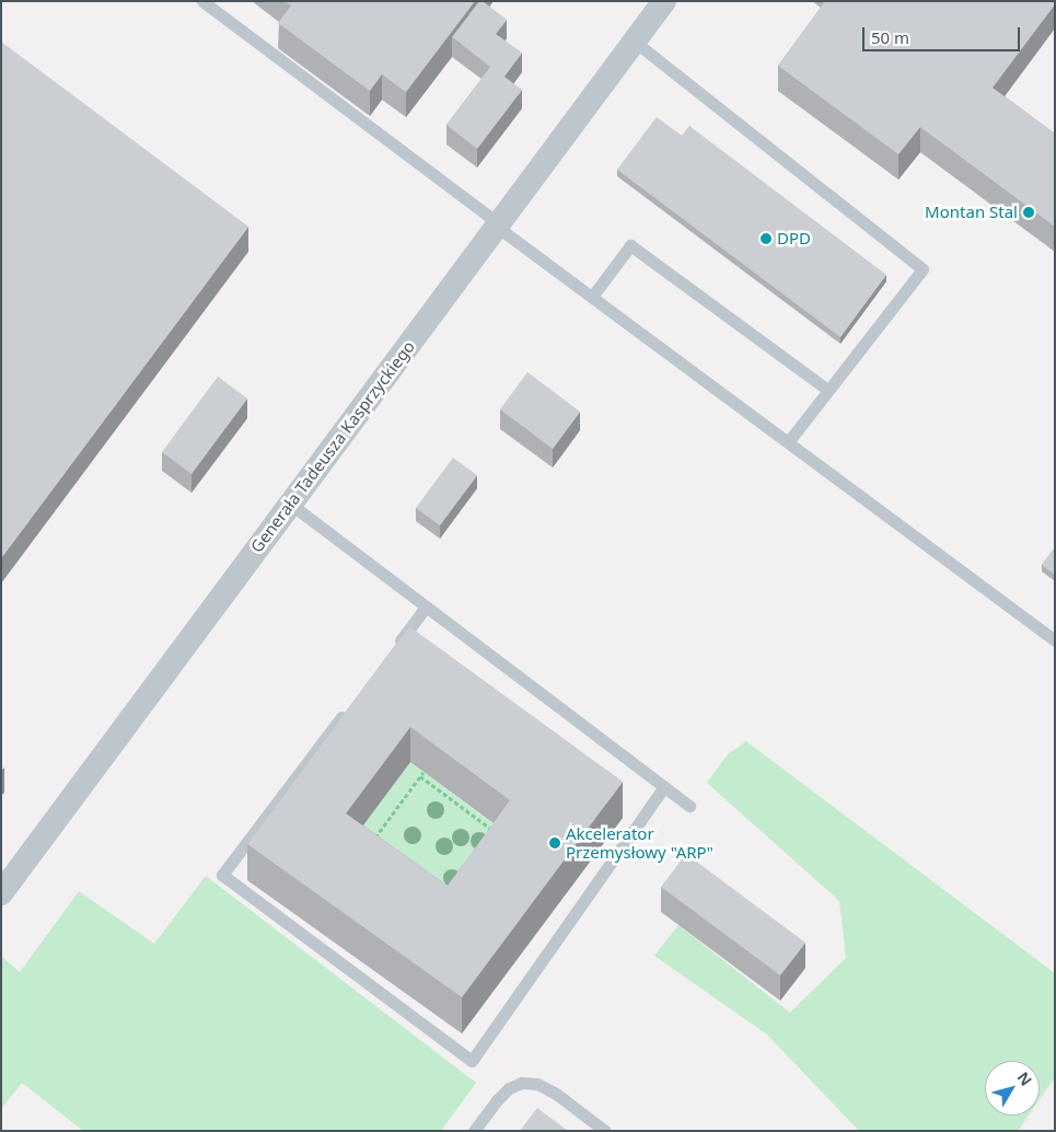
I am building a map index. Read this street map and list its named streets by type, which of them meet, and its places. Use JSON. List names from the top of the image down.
{
  "streets": {
    "street": ["Generała Tadeusza Kasprzyckiego"]
  },
  "places": ["Montan Stal", "DPD", "Akcelerator Przemysłowy \"ARP\""],
  "scale_bar": "50 m",
  "north": "top right"
}
